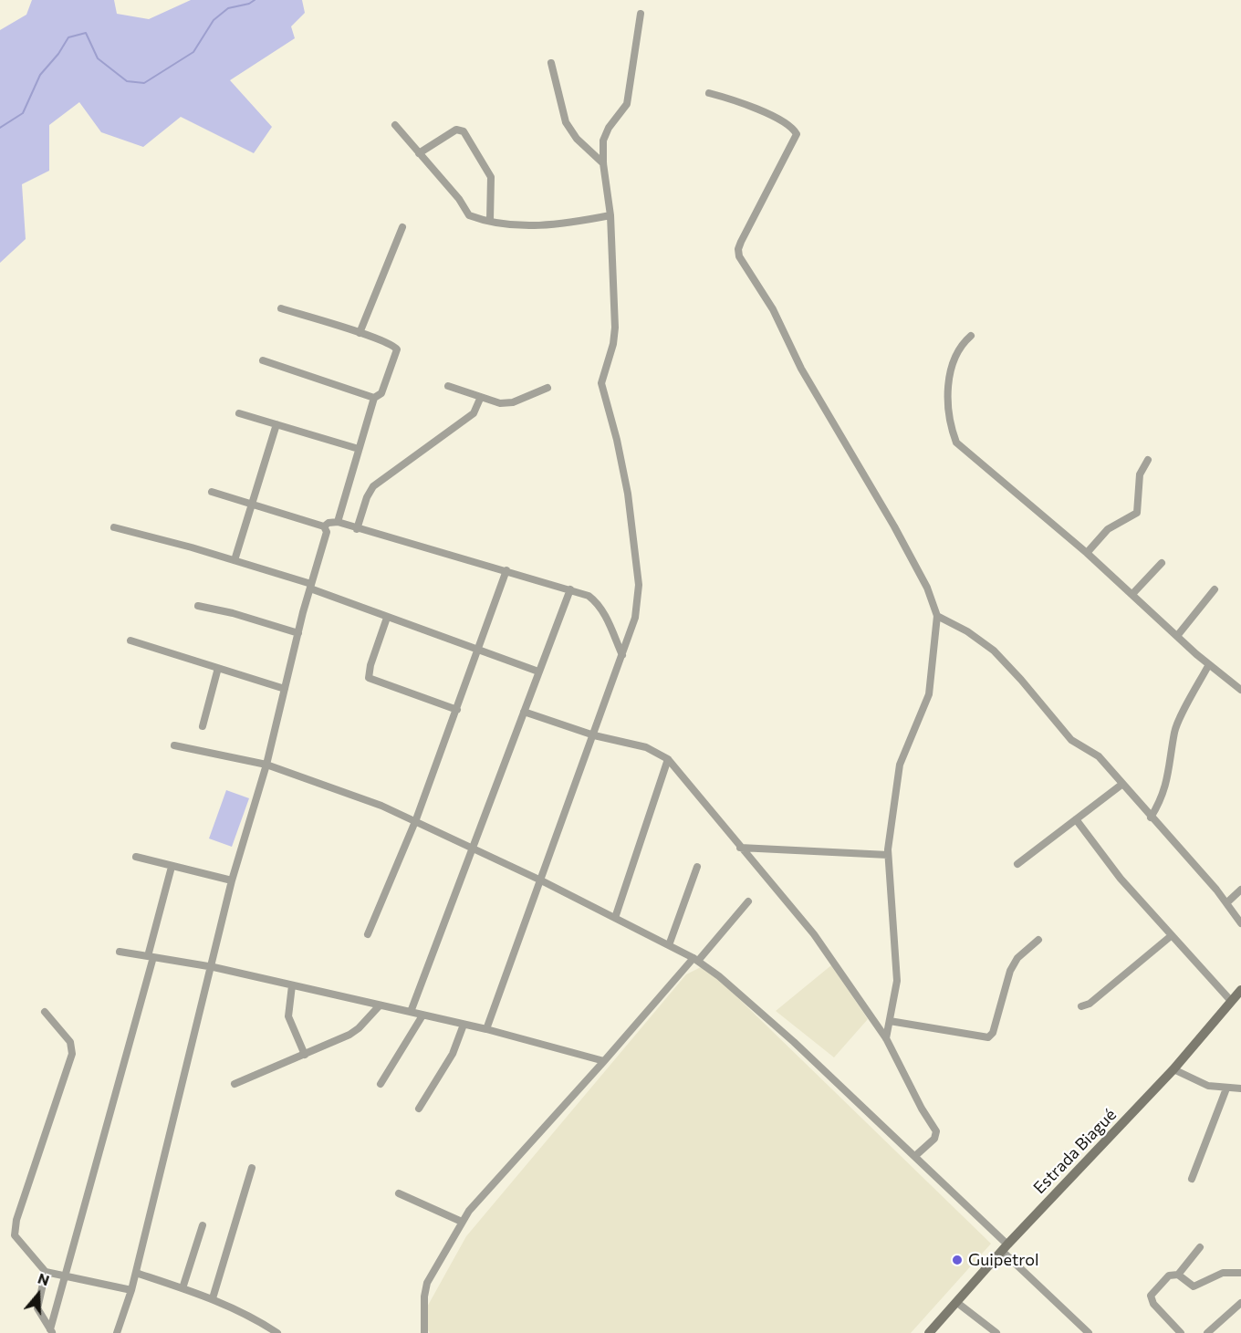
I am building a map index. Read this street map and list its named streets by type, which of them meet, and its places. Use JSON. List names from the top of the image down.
{
  "streets": {
    "main road": ["Estrada Biagué"]
  },
  "places": ["Guipetrol"],
  "north": "top"
}
